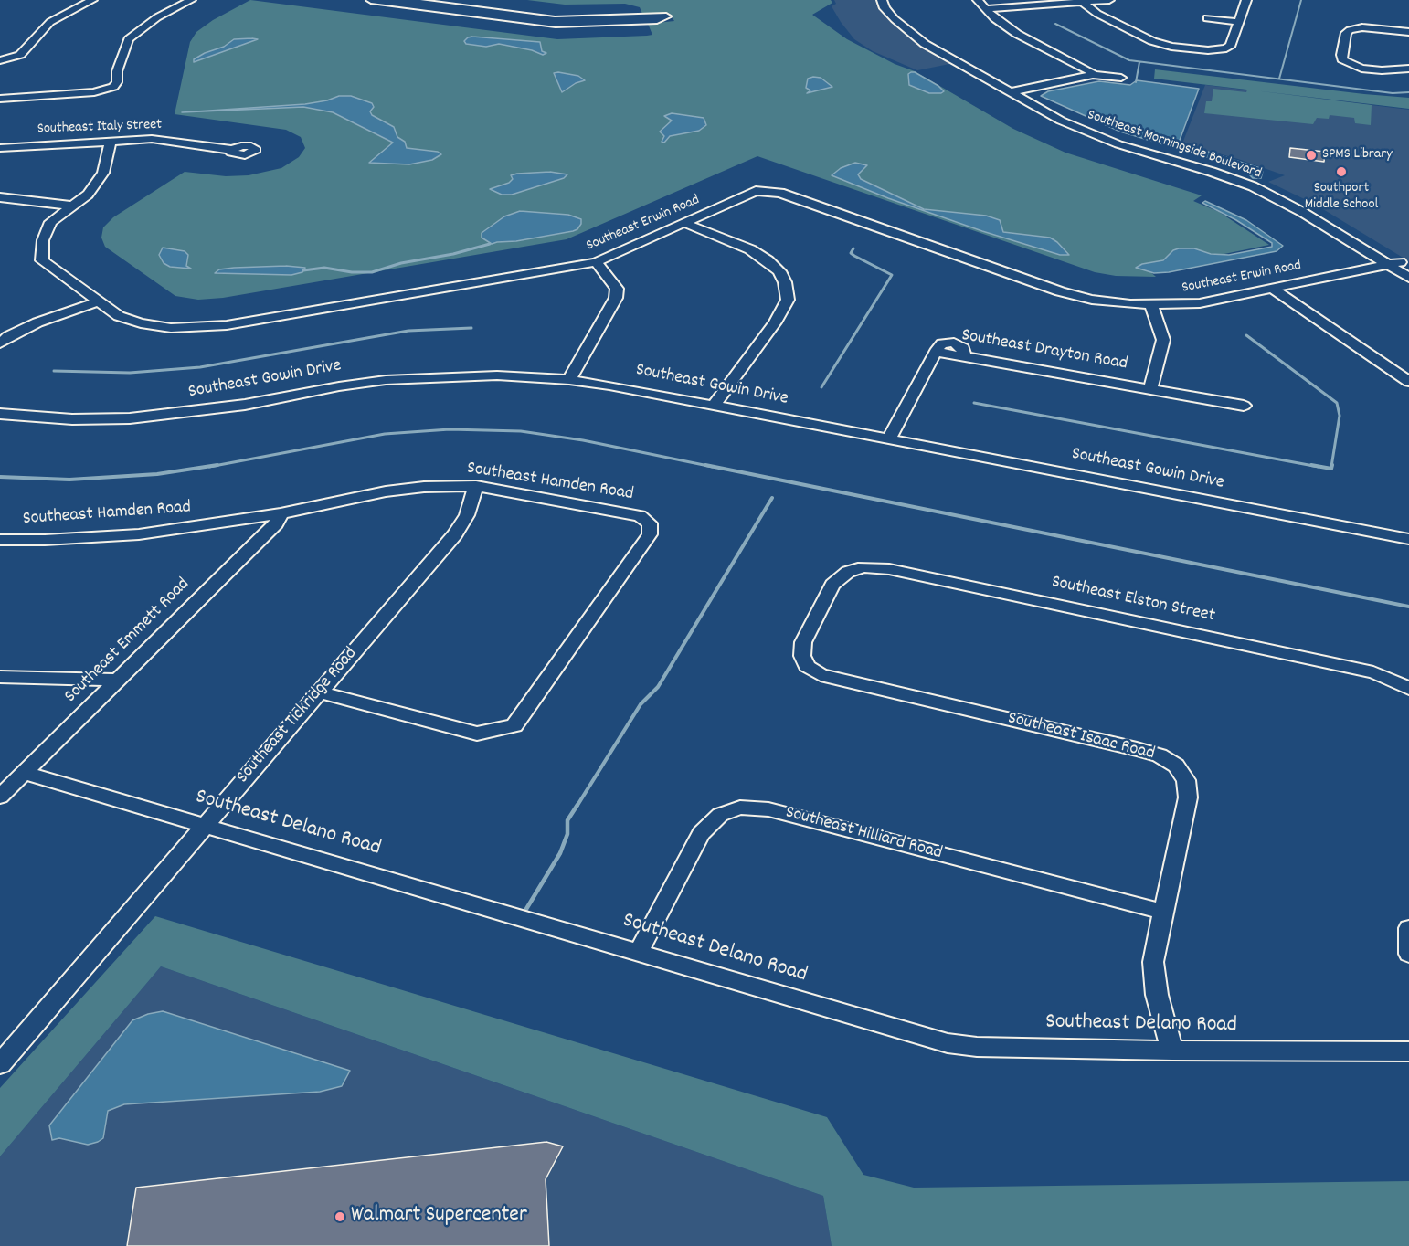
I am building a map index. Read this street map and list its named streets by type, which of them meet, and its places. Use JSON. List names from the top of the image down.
{
  "streets": {
    "street": [
      "Southeast Italy Street",
      "Southeast Morningside Boulevard",
      "Southeast Erwin Road",
      "Southeast Drayton Road",
      "Southeast Gowin Drive",
      "Southeast Hamden Road",
      "Southeast Elston Street",
      "Southeast Emmett Road",
      "Southeast Tickridge Road",
      "Southeast Isaac Road",
      "Southeast Delano Road",
      "Southeast Hilliard Road"
    ]
  },
  "crossings": [
    ["Southeast Italy Street", "Southeast Erwin Road"],
    ["Southeast Morningside Boulevard", "Southeast Erwin Road"],
    ["Southeast Drayton Road", "Southeast Gowin Drive"],
    ["Southeast Hamden Road", "Southeast Emmett Road"],
    ["Southeast Hamden Road", "Southeast Tickridge Road"],
    ["Southeast Elston Street", "Southeast Isaac Road"],
    ["Southeast Emmett Road", "Southeast Delano Road"],
    ["Southeast Tickridge Road", "Southeast Delano Road"],
    ["Southeast Isaac Road", "Southeast Delano Road"],
    ["Southeast Isaac Road", "Southeast Hilliard Road"],
    ["Southeast Delano Road", "Southeast Hilliard Road"]
  ],
  "places": ["SPMS Library", "Southport Middle School", "Walmart Supercenter"]
}
